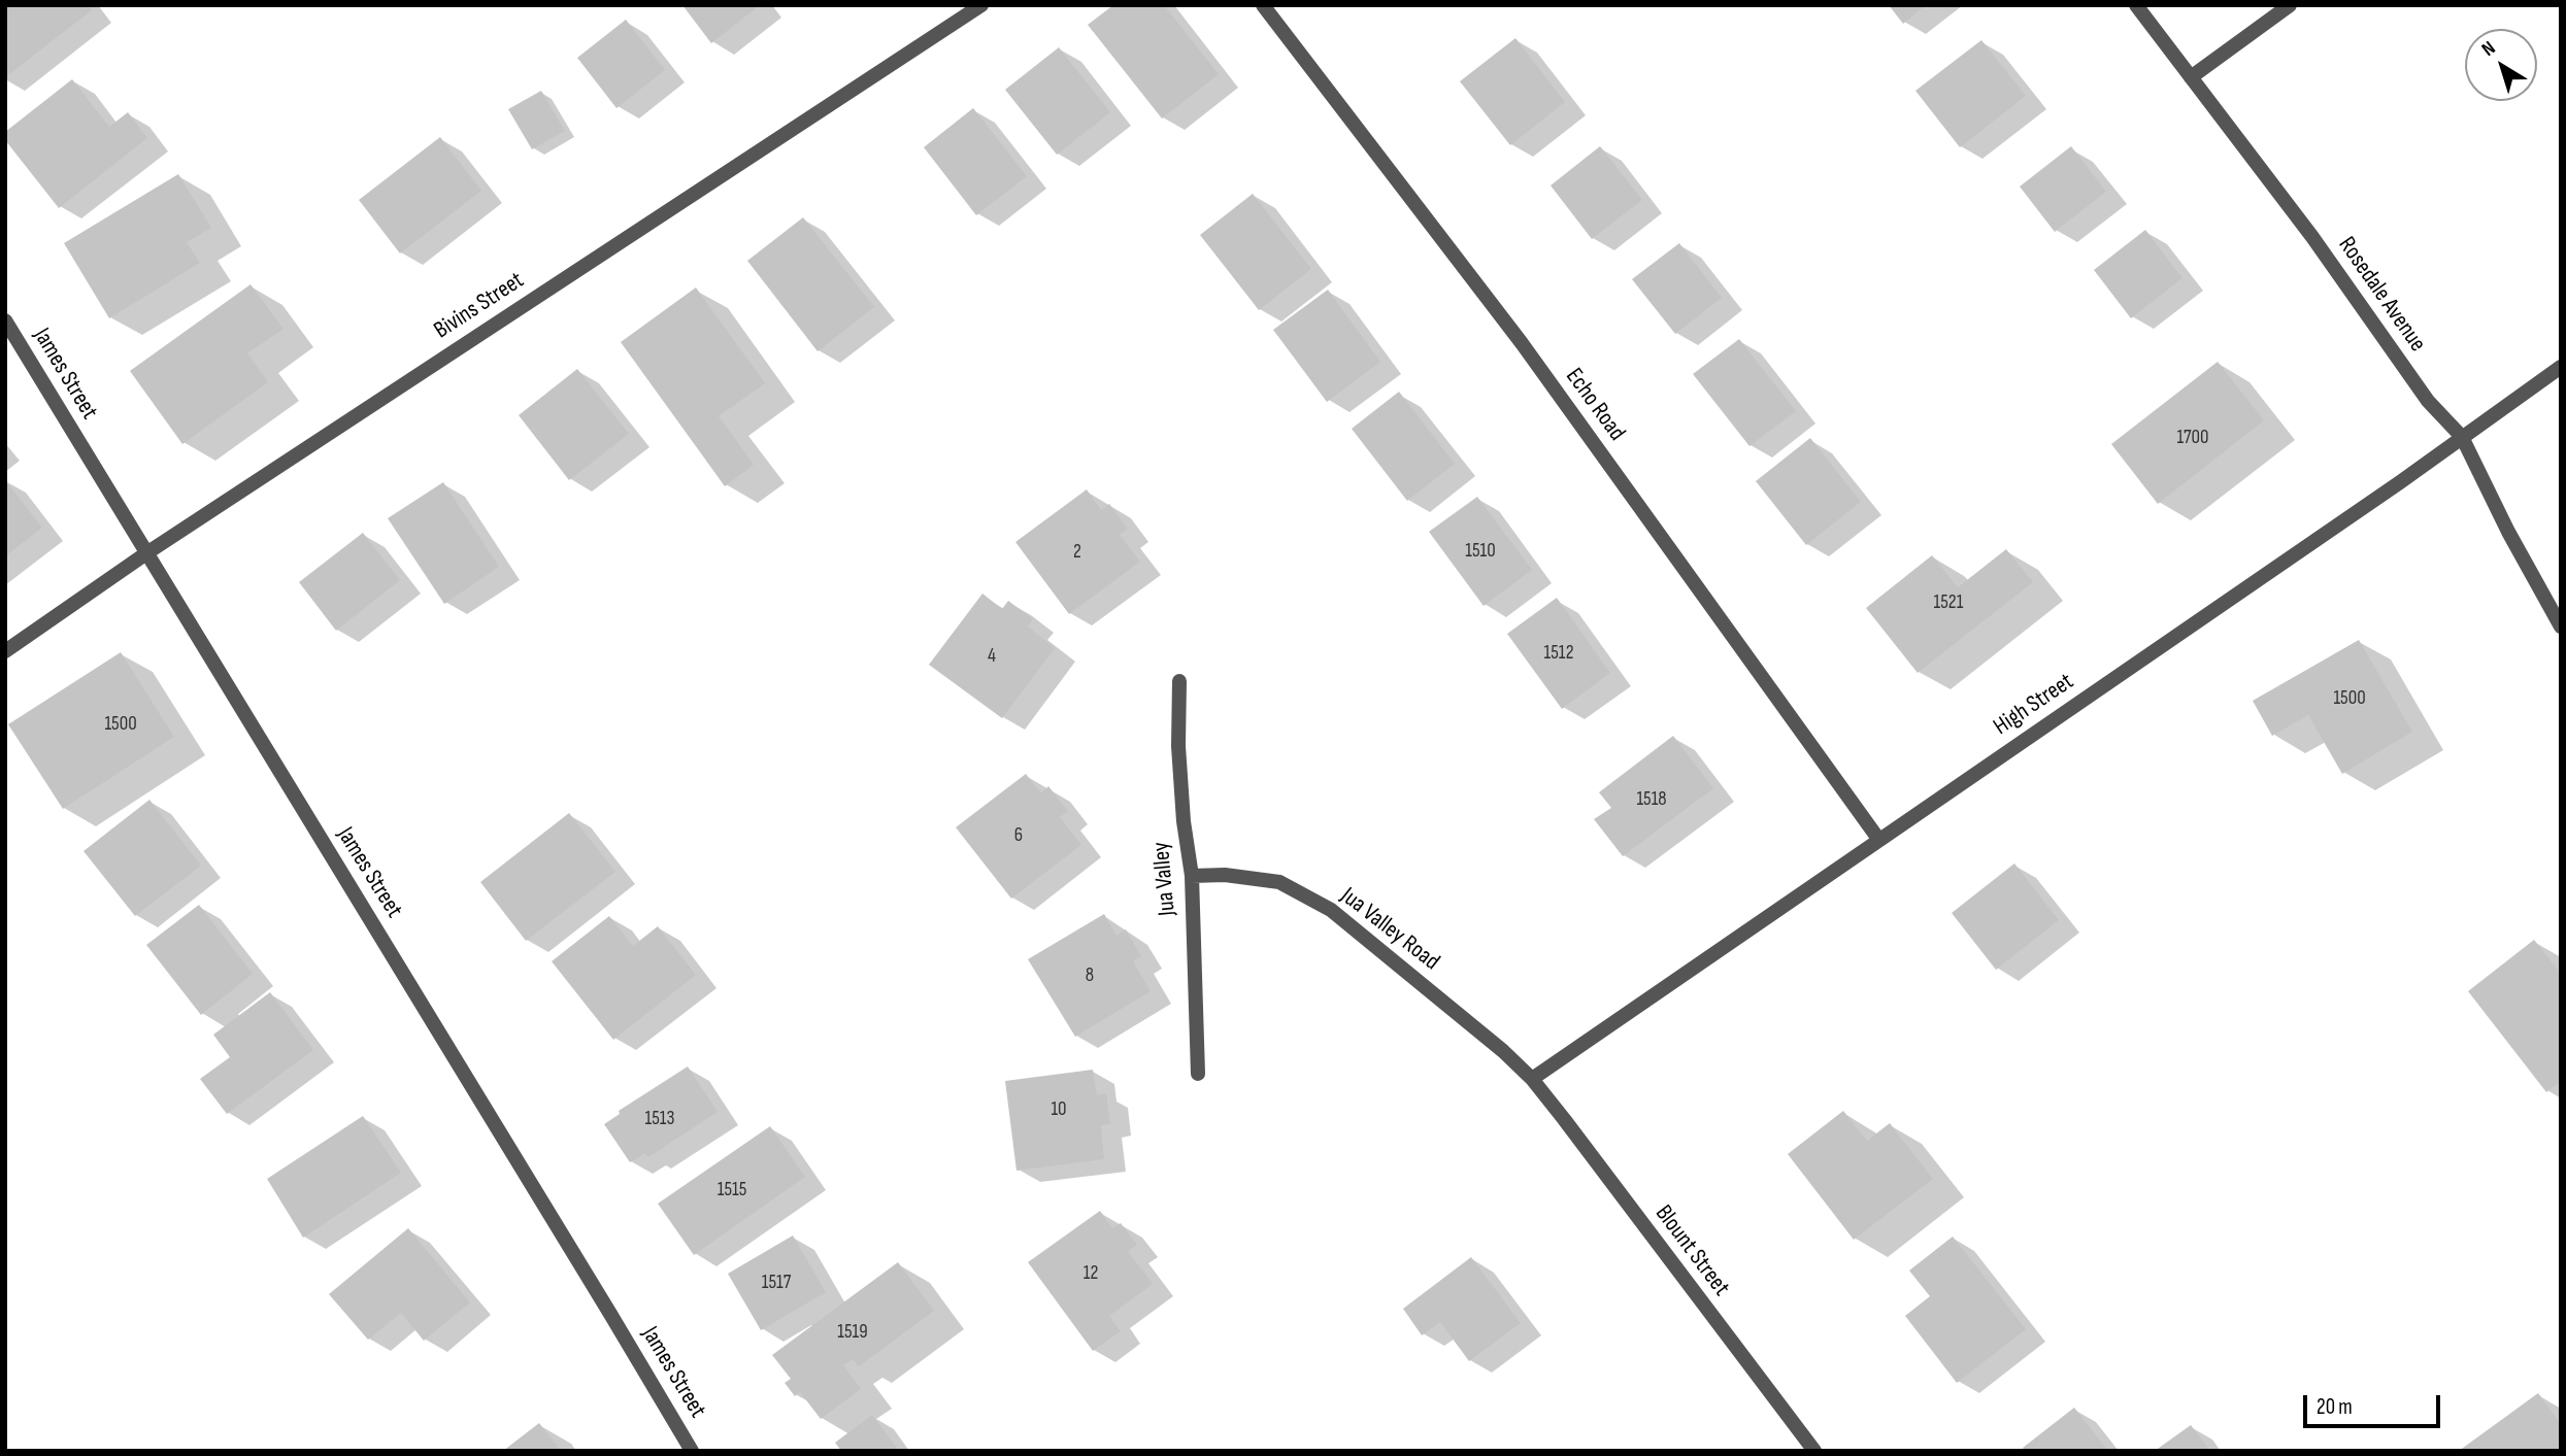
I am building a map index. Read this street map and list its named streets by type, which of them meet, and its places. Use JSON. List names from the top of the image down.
{
  "streets": {
    "street": [
      "Rosedale Avenue",
      "Bivins Street",
      "James Street",
      "Echo Road",
      "High Street",
      "Jua Valley",
      "Jua Valley Road",
      "Blount Street"
    ]
  },
  "crossings": [
    ["Rosedale Avenue", "High Street"],
    ["Bivins Street", "James Street"],
    ["Echo Road", "High Street"],
    ["High Street", "Jua Valley Road"],
    ["High Street", "Blount Street"],
    ["Jua Valley", "Jua Valley Road"],
    ["Jua Valley Road", "Blount Street"]
  ],
  "house_numbers": [
    "1700",
    "1510",
    "2",
    "1521",
    "1512",
    "4",
    "1500",
    "1500",
    "1518",
    "6",
    "8",
    "10",
    "1513",
    "1515",
    "12",
    "1517",
    "1519"
  ],
  "scale_bar": "20 m",
  "north": "top left"
}
